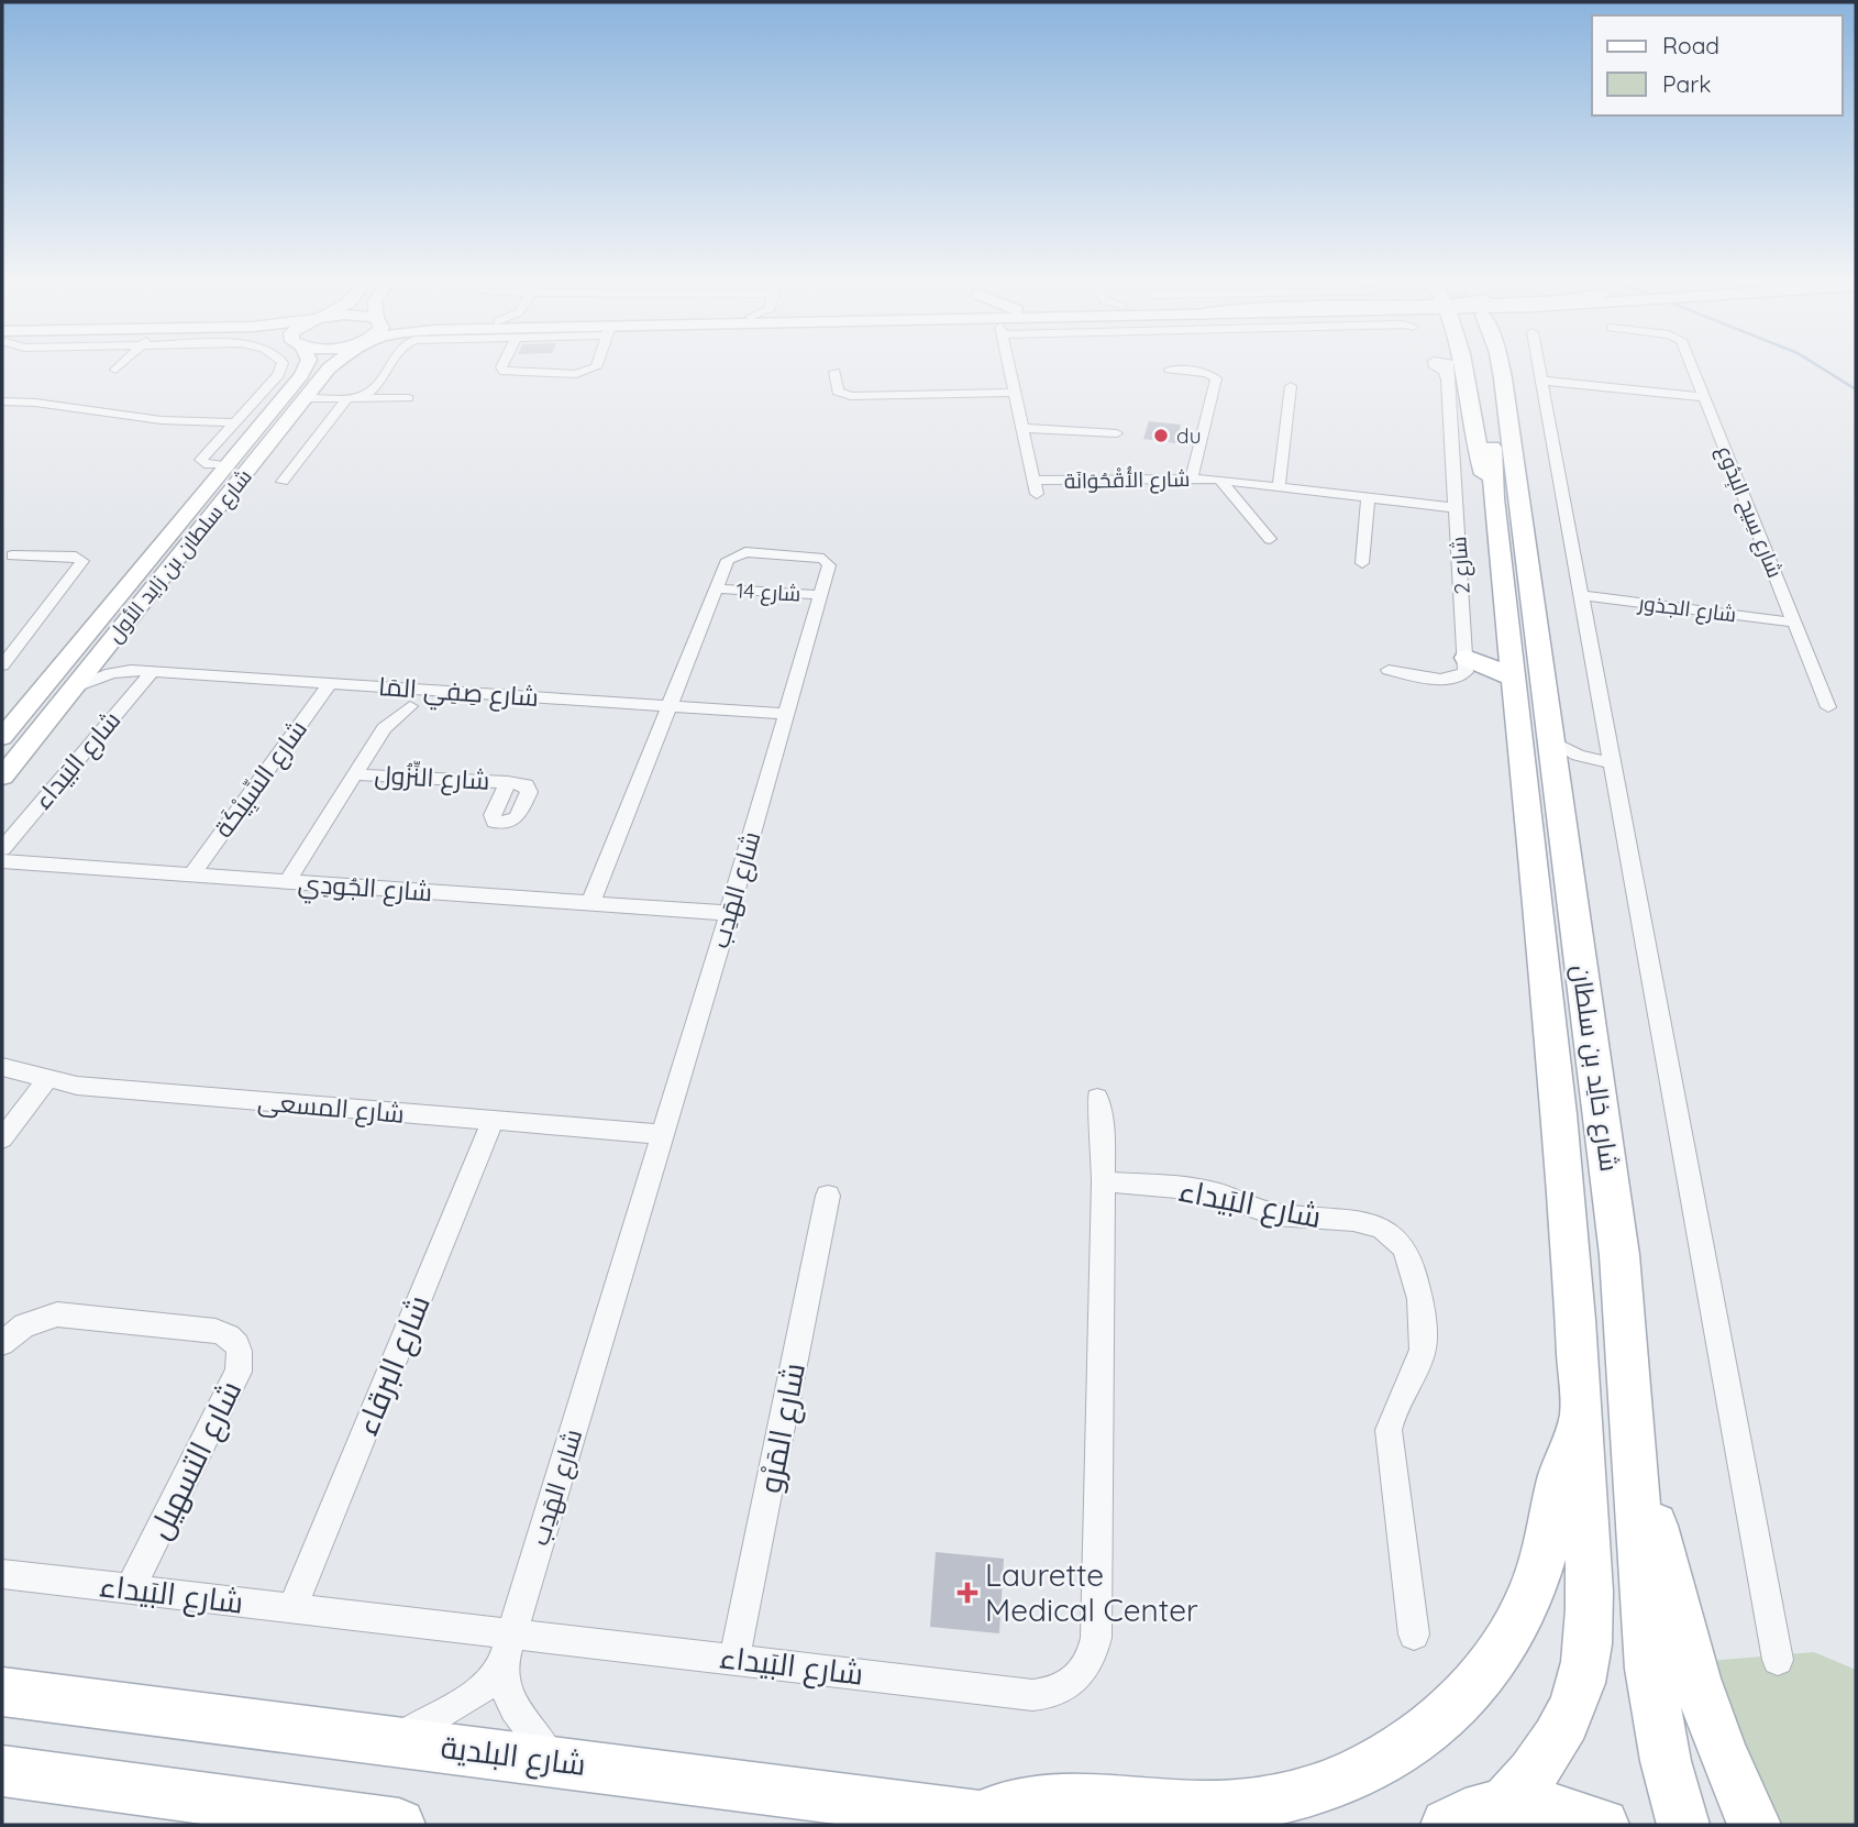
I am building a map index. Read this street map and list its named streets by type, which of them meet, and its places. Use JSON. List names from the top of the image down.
{
  "streets": {
    "main road": ["شارع سلطان بن زايد الأول", "شارع خالِد بن سلطان", "شارع البلدية"],
    "street": [
      "شارع الأُقْحُوَانَة",
      "شارع سِيح البِدُوع",
      "شارع 2",
      "شارع 14",
      "شارع الجذور",
      "شارع صِفِي المَا",
      "شارع البَيداء",
      "شارع النِّزُول",
      "شارع السِّبِيْكَة",
      "شارع الجُودِي",
      "شارع الهَدِب",
      "شارع المسعى",
      "شارع البرقاء",
      "شارع المَرْو",
      "شارع التسهيل"
    ]
  },
  "crossings": [
    ["شارع الأُقْحُوَانَة", "شارع 2"],
    ["شارع سِيح البِدُوع", "شارع الجذور"],
    ["شارع سلطان بن زايد الأول", "شارع صِفِي المَا"],
    ["شارع 14", "شارع الهَدِب"],
    ["شارع صِفِي المَا", "شارع البَيداء"],
    ["شارع صِفِي المَا", "شارع السِّبِيْكَة"],
    ["شارع صِفِي المَا", "شارع الهَدِب"],
    ["شارع البَيداء", "شارع الهَدِب"],
    ["شارع البَيداء", "شارع البرقاء"],
    ["شارع البَيداء", "شارع المَرْو"],
    ["شارع البَيداء", "شارع التسهيل"],
    ["شارع النِّزُول", "شارع الجُودِي"],
    ["شارع السِّبِيْكَة", "شارع الجُودِي"],
    ["شارع الجُودِي", "شارع الهَدِب"],
    ["شارع الهَدِب", "شارع المسعى"],
    ["شارع الهَدِب", "شارع البلدية"],
    ["شارع المسعى", "شارع البرقاء"]
  ],
  "places": {
    "other": ["du"],
    "health": ["Laurette Medical Center"]
  },
  "legend": ["Road", "Park"]
}
